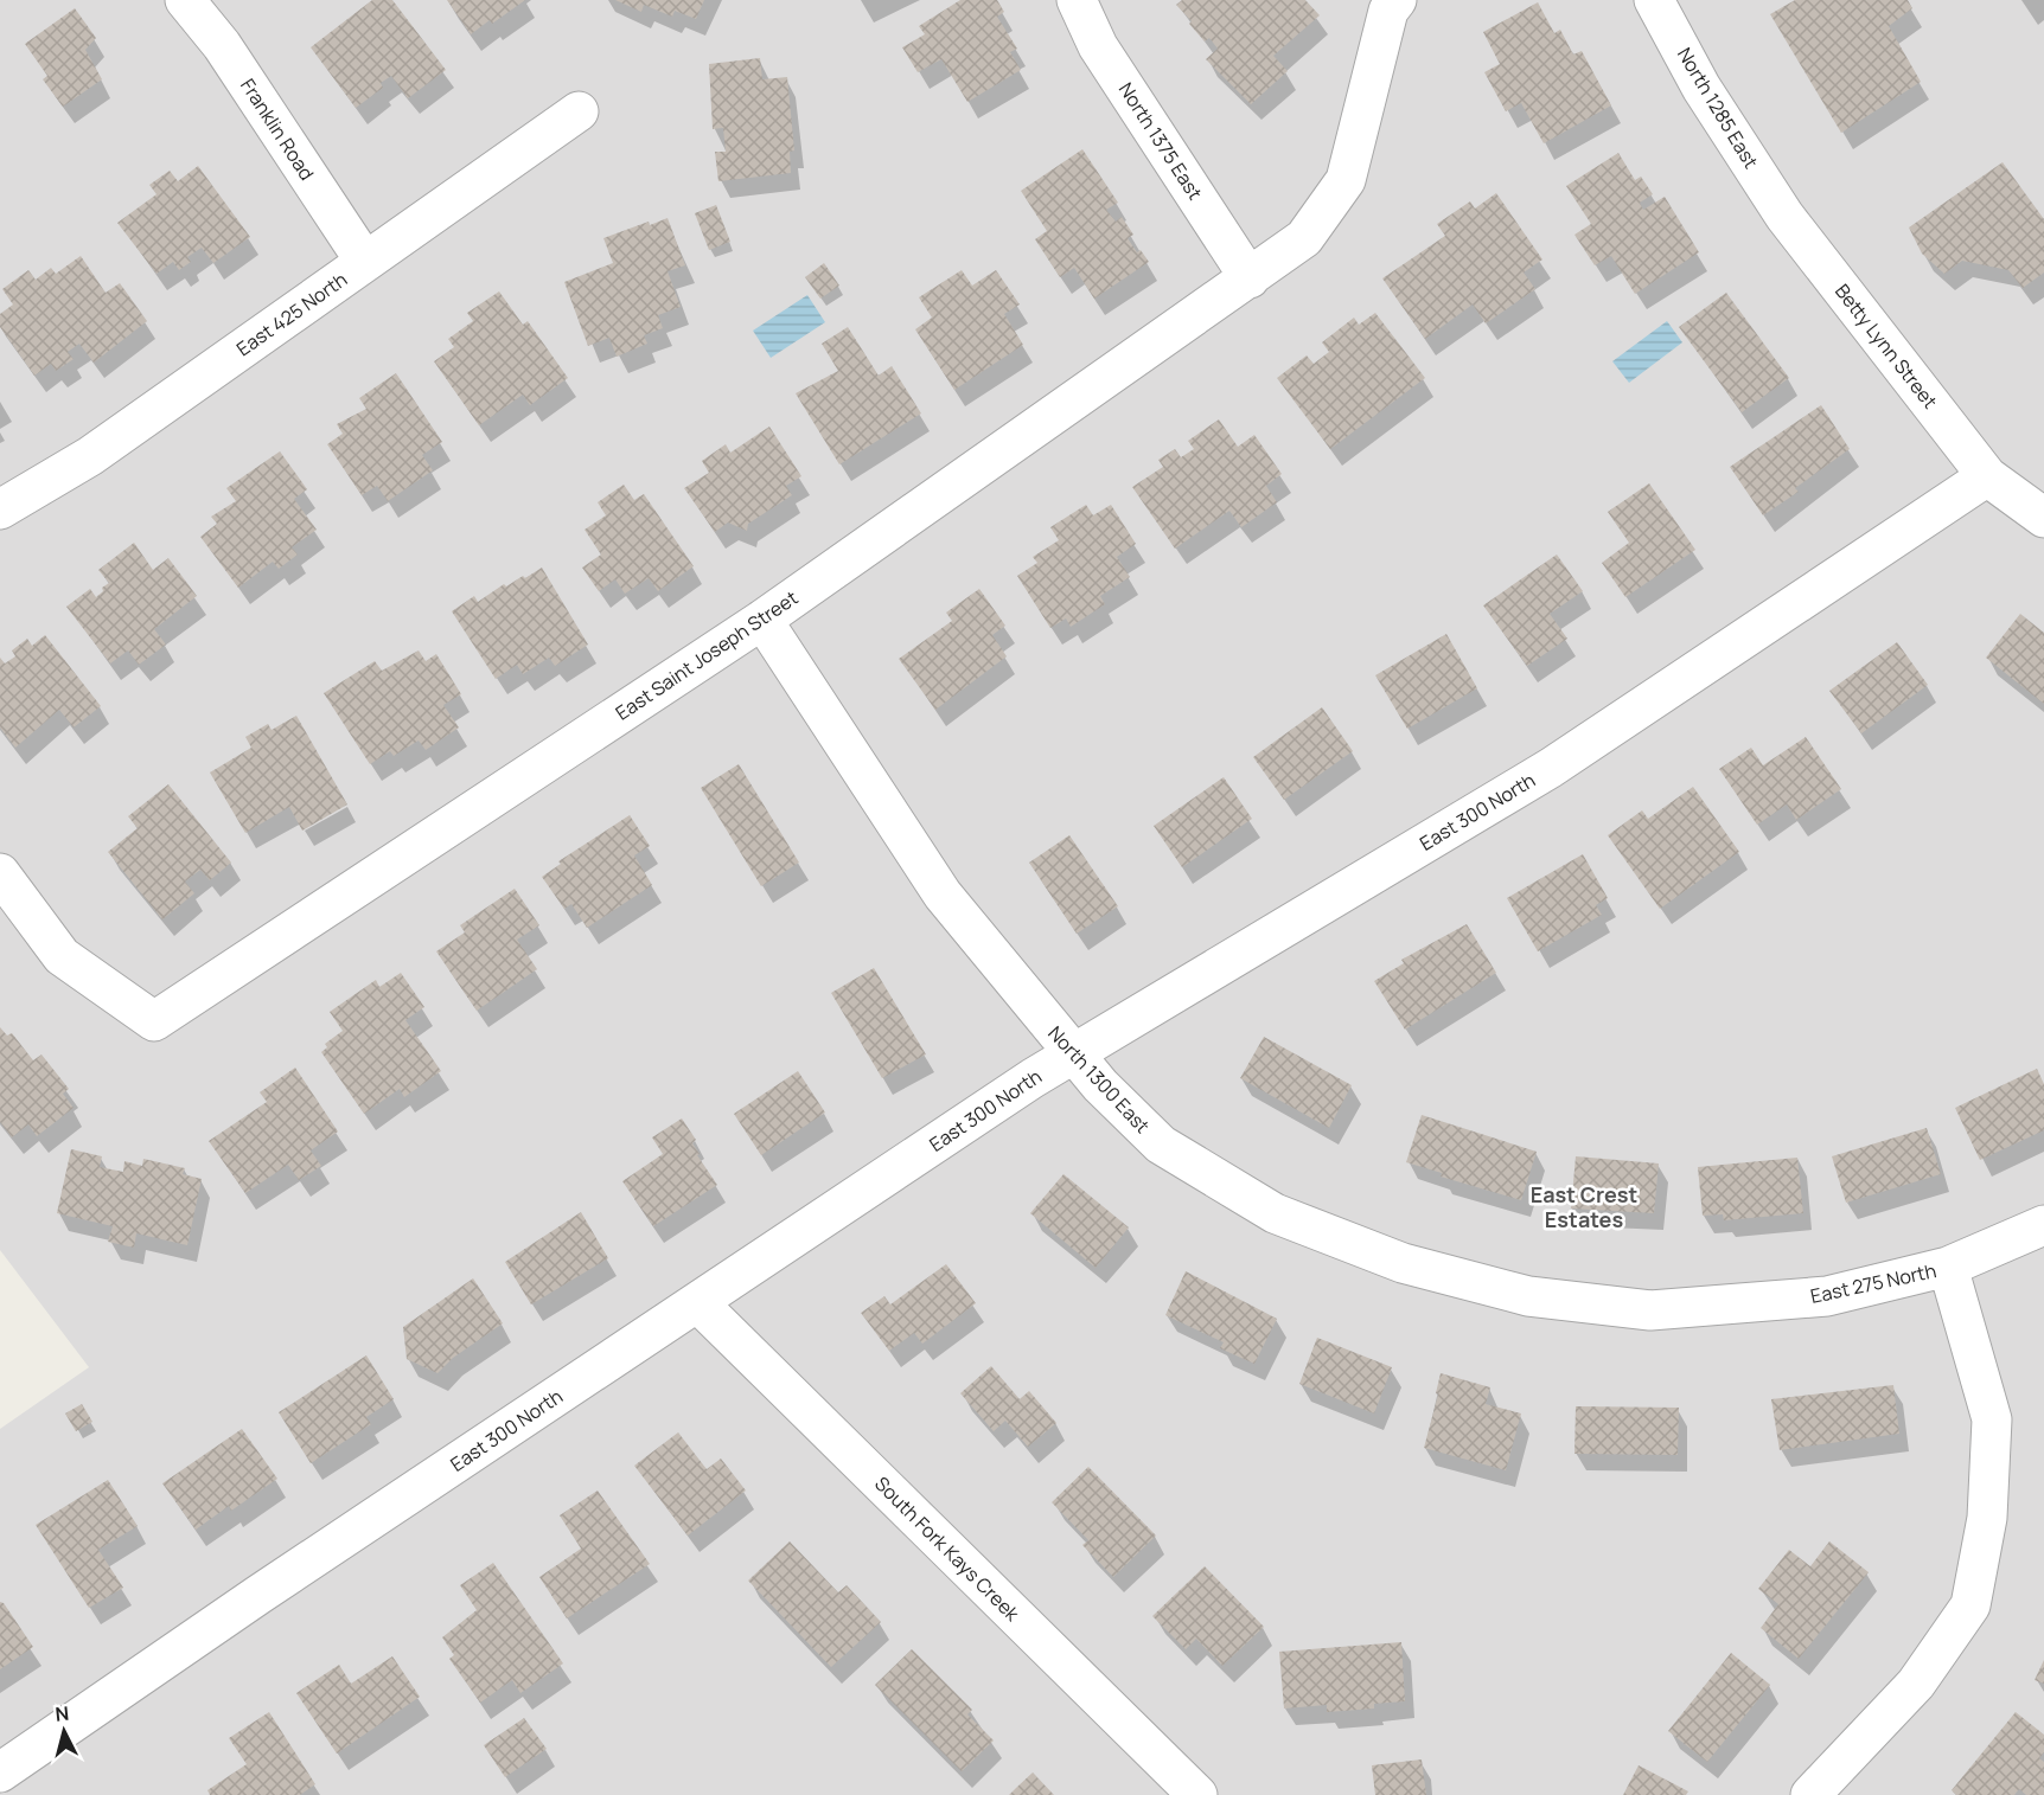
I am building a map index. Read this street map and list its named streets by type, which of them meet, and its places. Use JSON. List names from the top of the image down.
{
  "streets": {
    "street": [
      "North 1285 East",
      "Franklin Road",
      "North 1375 East",
      "East 425 North",
      "Betty Lynn Street",
      "East Saint Joseph Street",
      "East 300 North",
      "North 1300 East",
      "East 275 North",
      "South Fork Kays Creek"
    ]
  },
  "crossings": [
    ["North 1285 East", "Betty Lynn Street"],
    ["Franklin Road", "East 425 North"],
    ["North 1375 East", "East Saint Joseph Street"],
    ["Betty Lynn Street", "East 300 North"],
    ["East Saint Joseph Street", "North 1300 East"],
    ["East 300 North", "North 1300 East"],
    ["East 300 North", "South Fork Kays Creek"],
    ["North 1300 East", "East 275 North"]
  ],
  "districts": ["East Crest Estates"],
  "north": "top"
}
